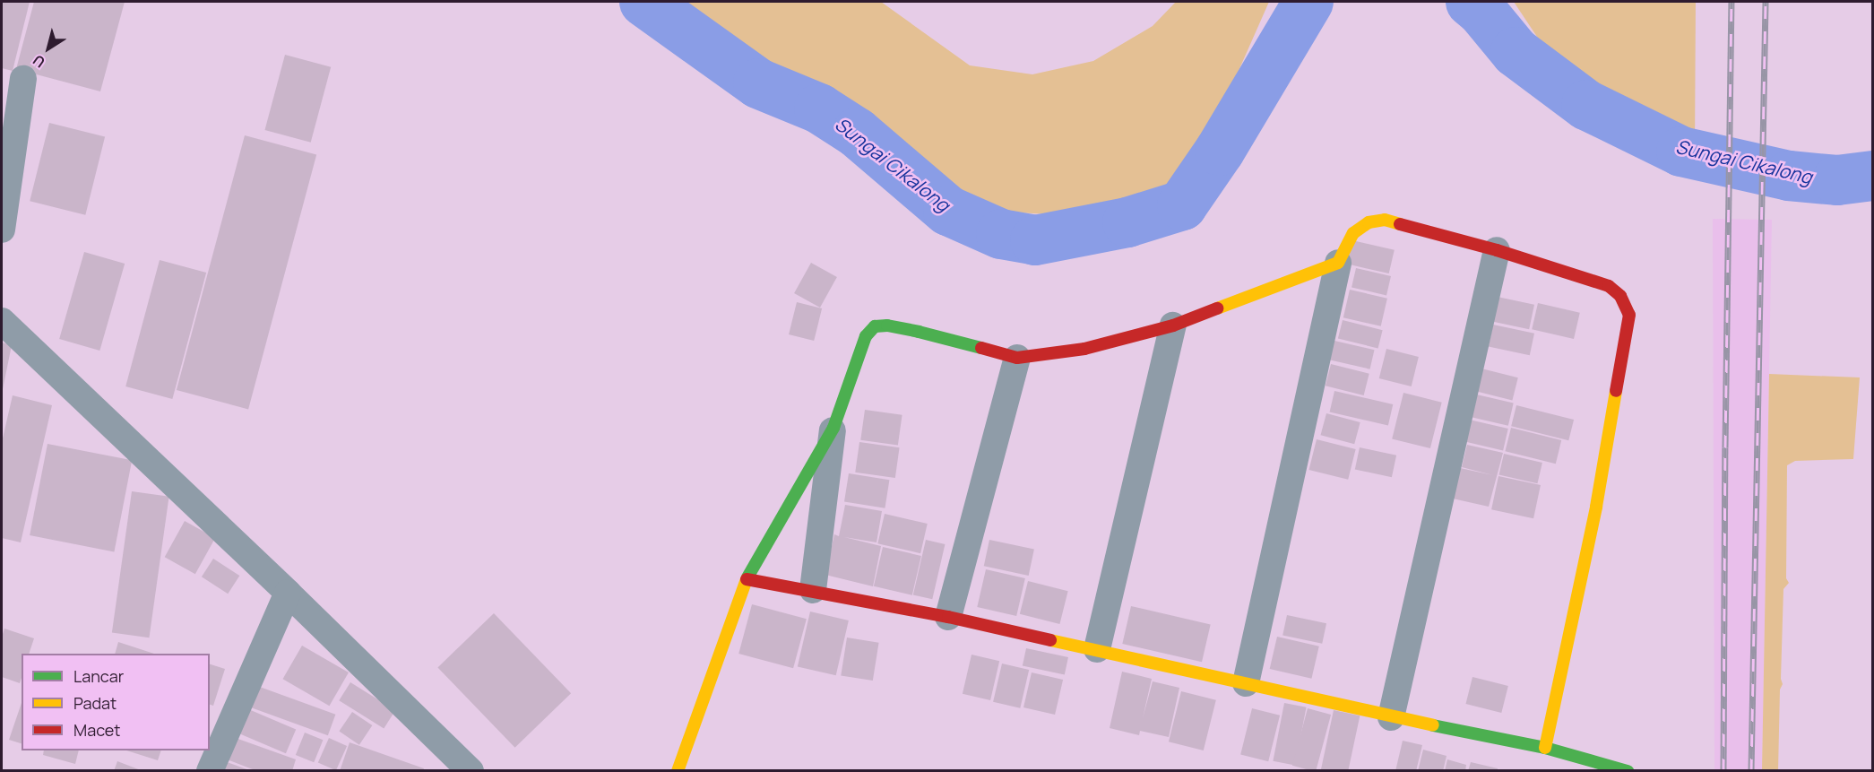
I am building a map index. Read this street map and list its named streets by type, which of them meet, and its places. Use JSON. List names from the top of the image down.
{
  "water": ["Sungai Cikalong"],
  "legend": ["Lancar", "Padat", "Macet"],
  "north": "bottom left"
}
